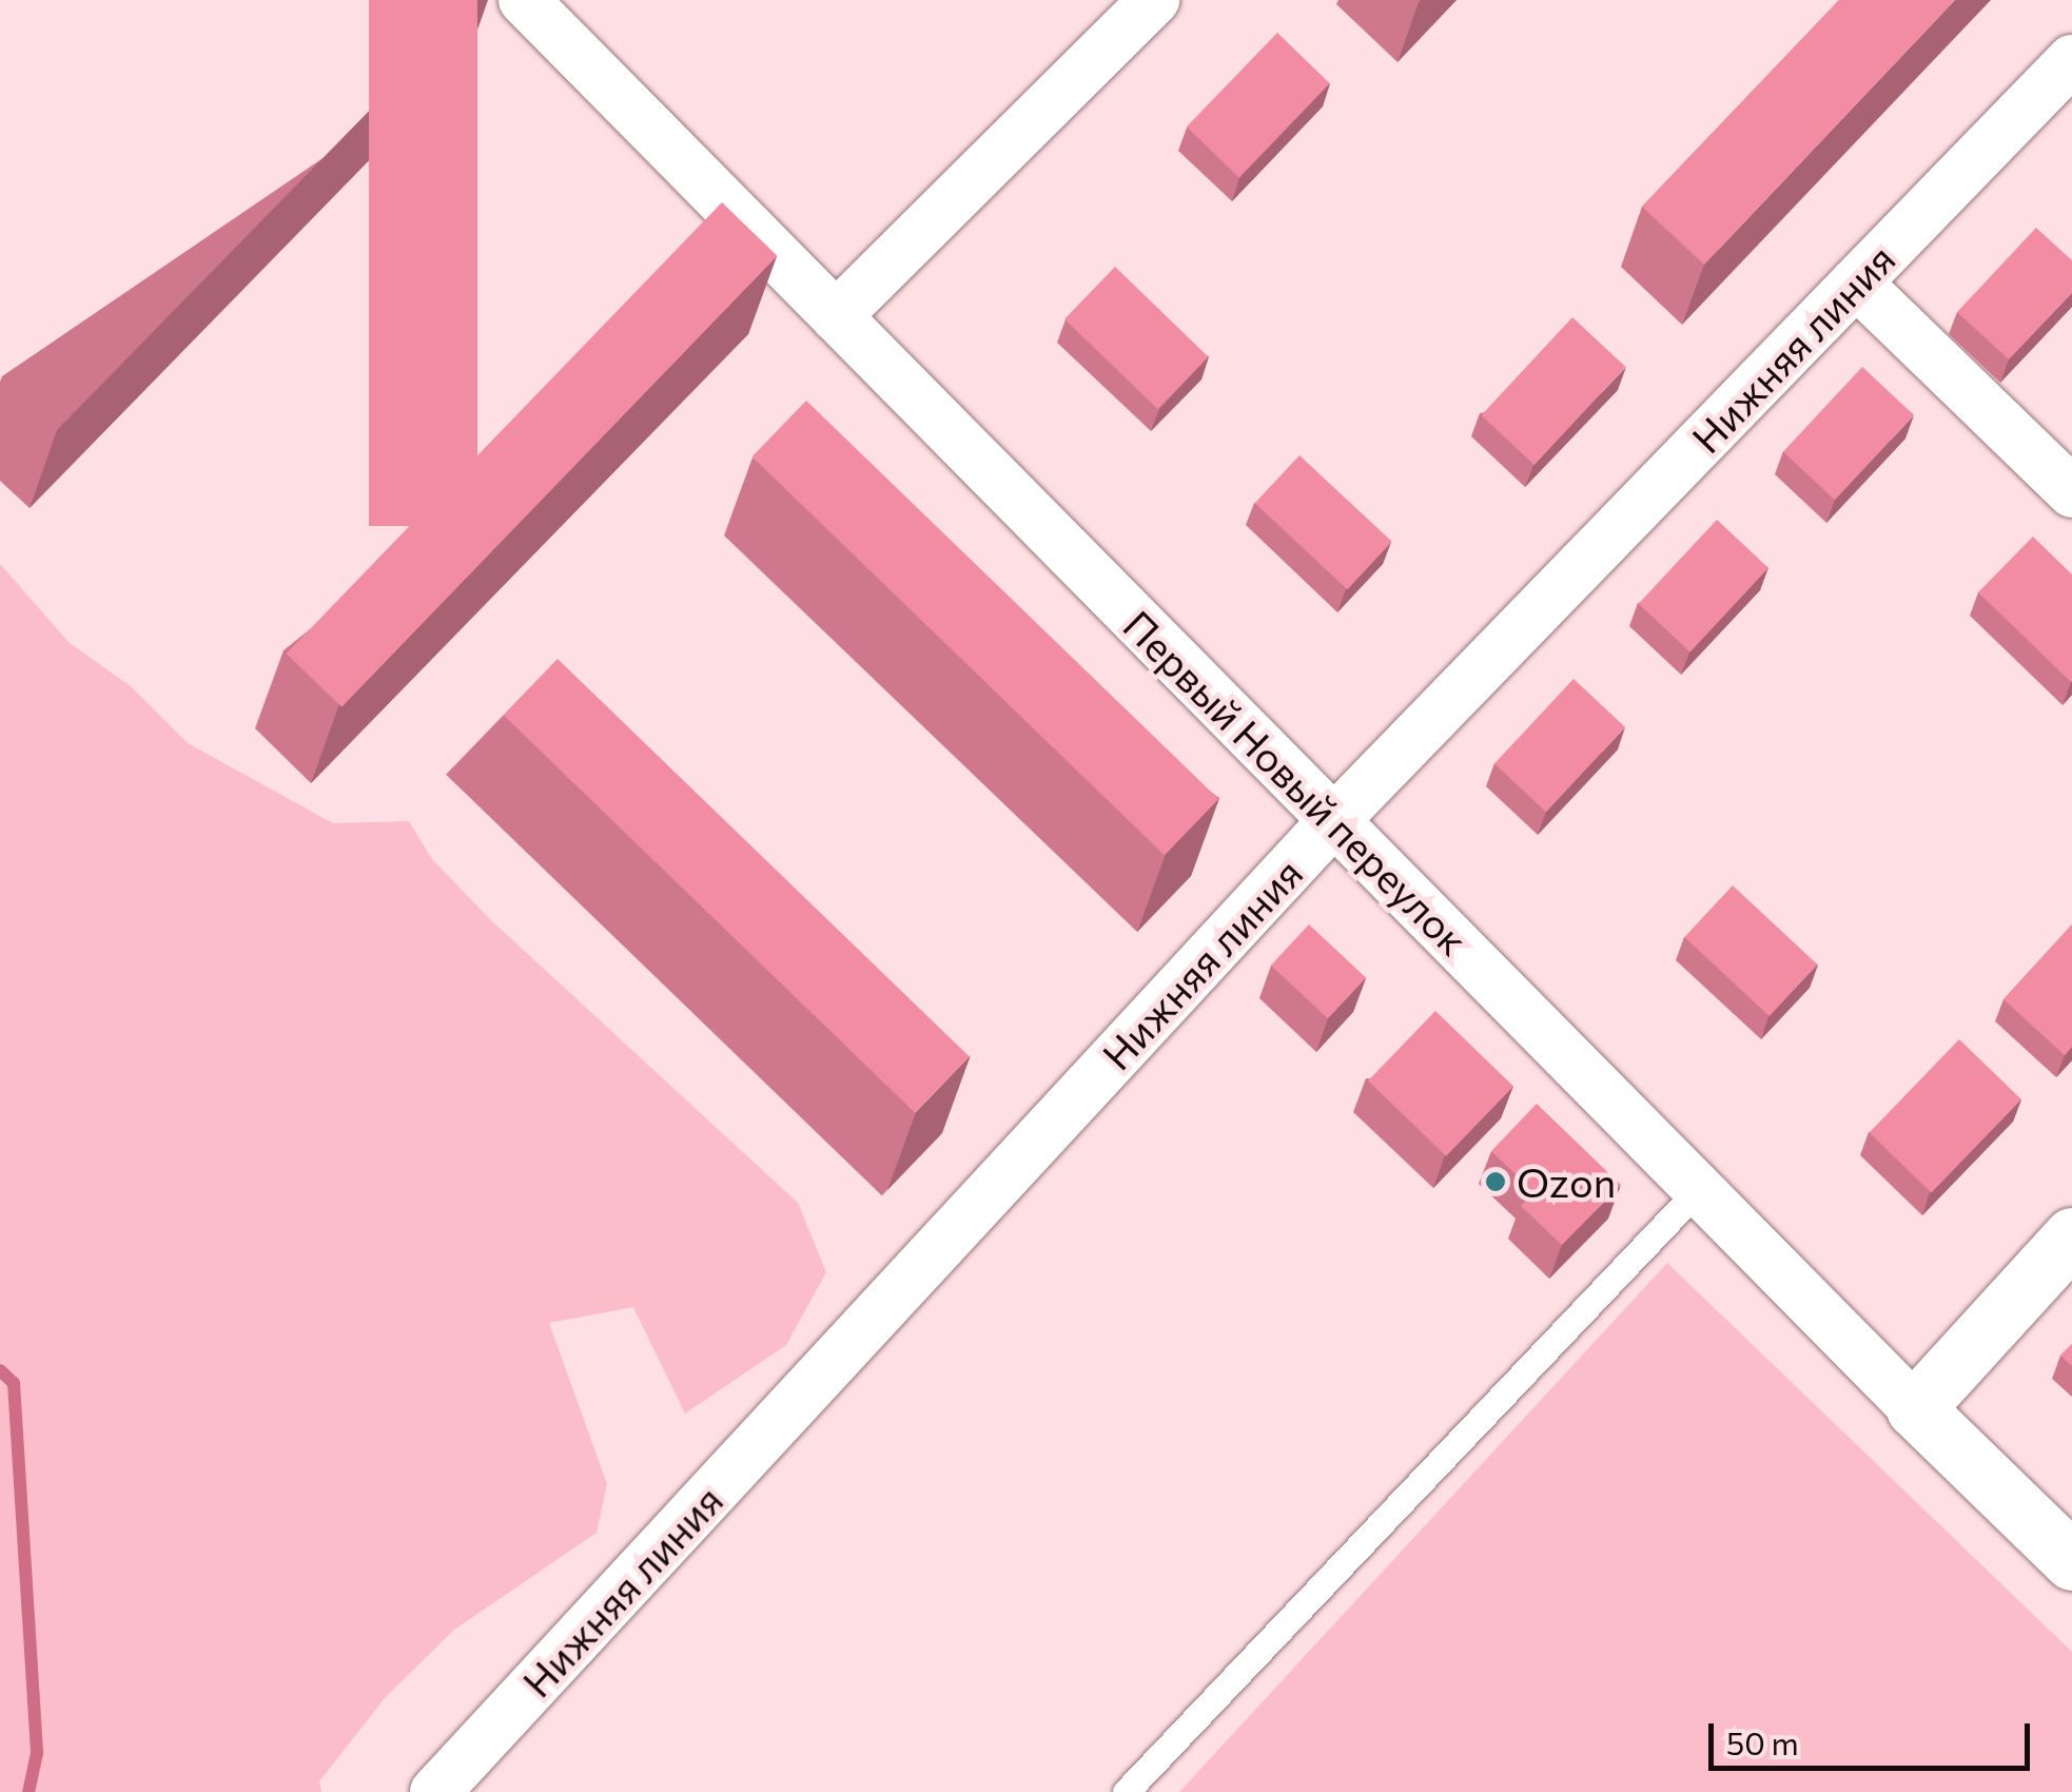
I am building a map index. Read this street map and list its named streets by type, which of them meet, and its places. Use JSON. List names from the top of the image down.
{
  "streets": {
    "main road": ["Первый Новый переулок"],
    "street": ["Нижняя линия"]
  },
  "crossings": [
    ["Нижняя линия", "Первый Новый переулок"]
  ],
  "places": ["Ozon"],
  "scale_bar": "50 m"
}
